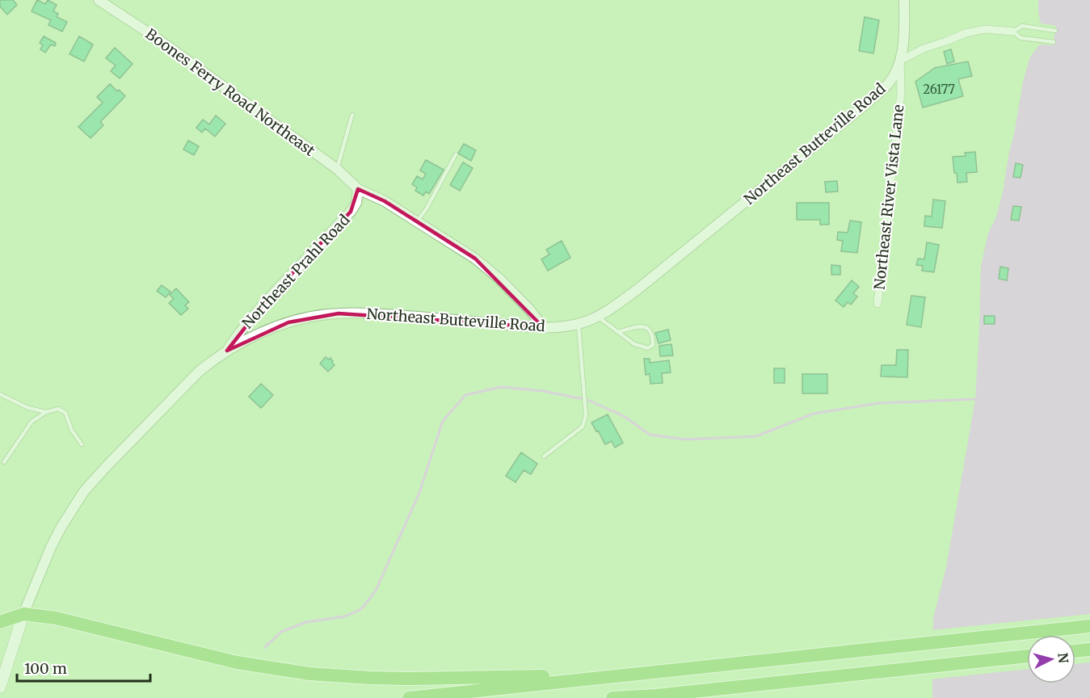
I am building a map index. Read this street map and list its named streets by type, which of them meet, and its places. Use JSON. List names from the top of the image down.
{
  "streets": {
    "street": [
      "Boones Ferry Road Northeast",
      "Northeast Butteville Road",
      "Northeast River Vista Lane",
      "Northeast Prahl Road"
    ]
  },
  "crossings": [
    ["Boones Ferry Road Northeast", "Northeast Butteville Road"],
    ["Boones Ferry Road Northeast", "Northeast Prahl Road"],
    ["Northeast Butteville Road", "Northeast River Vista Lane"],
    ["Northeast Butteville Road", "Northeast Prahl Road"]
  ],
  "house_numbers": ["26177"],
  "scale_bar": "100 m",
  "north": "right"
}
